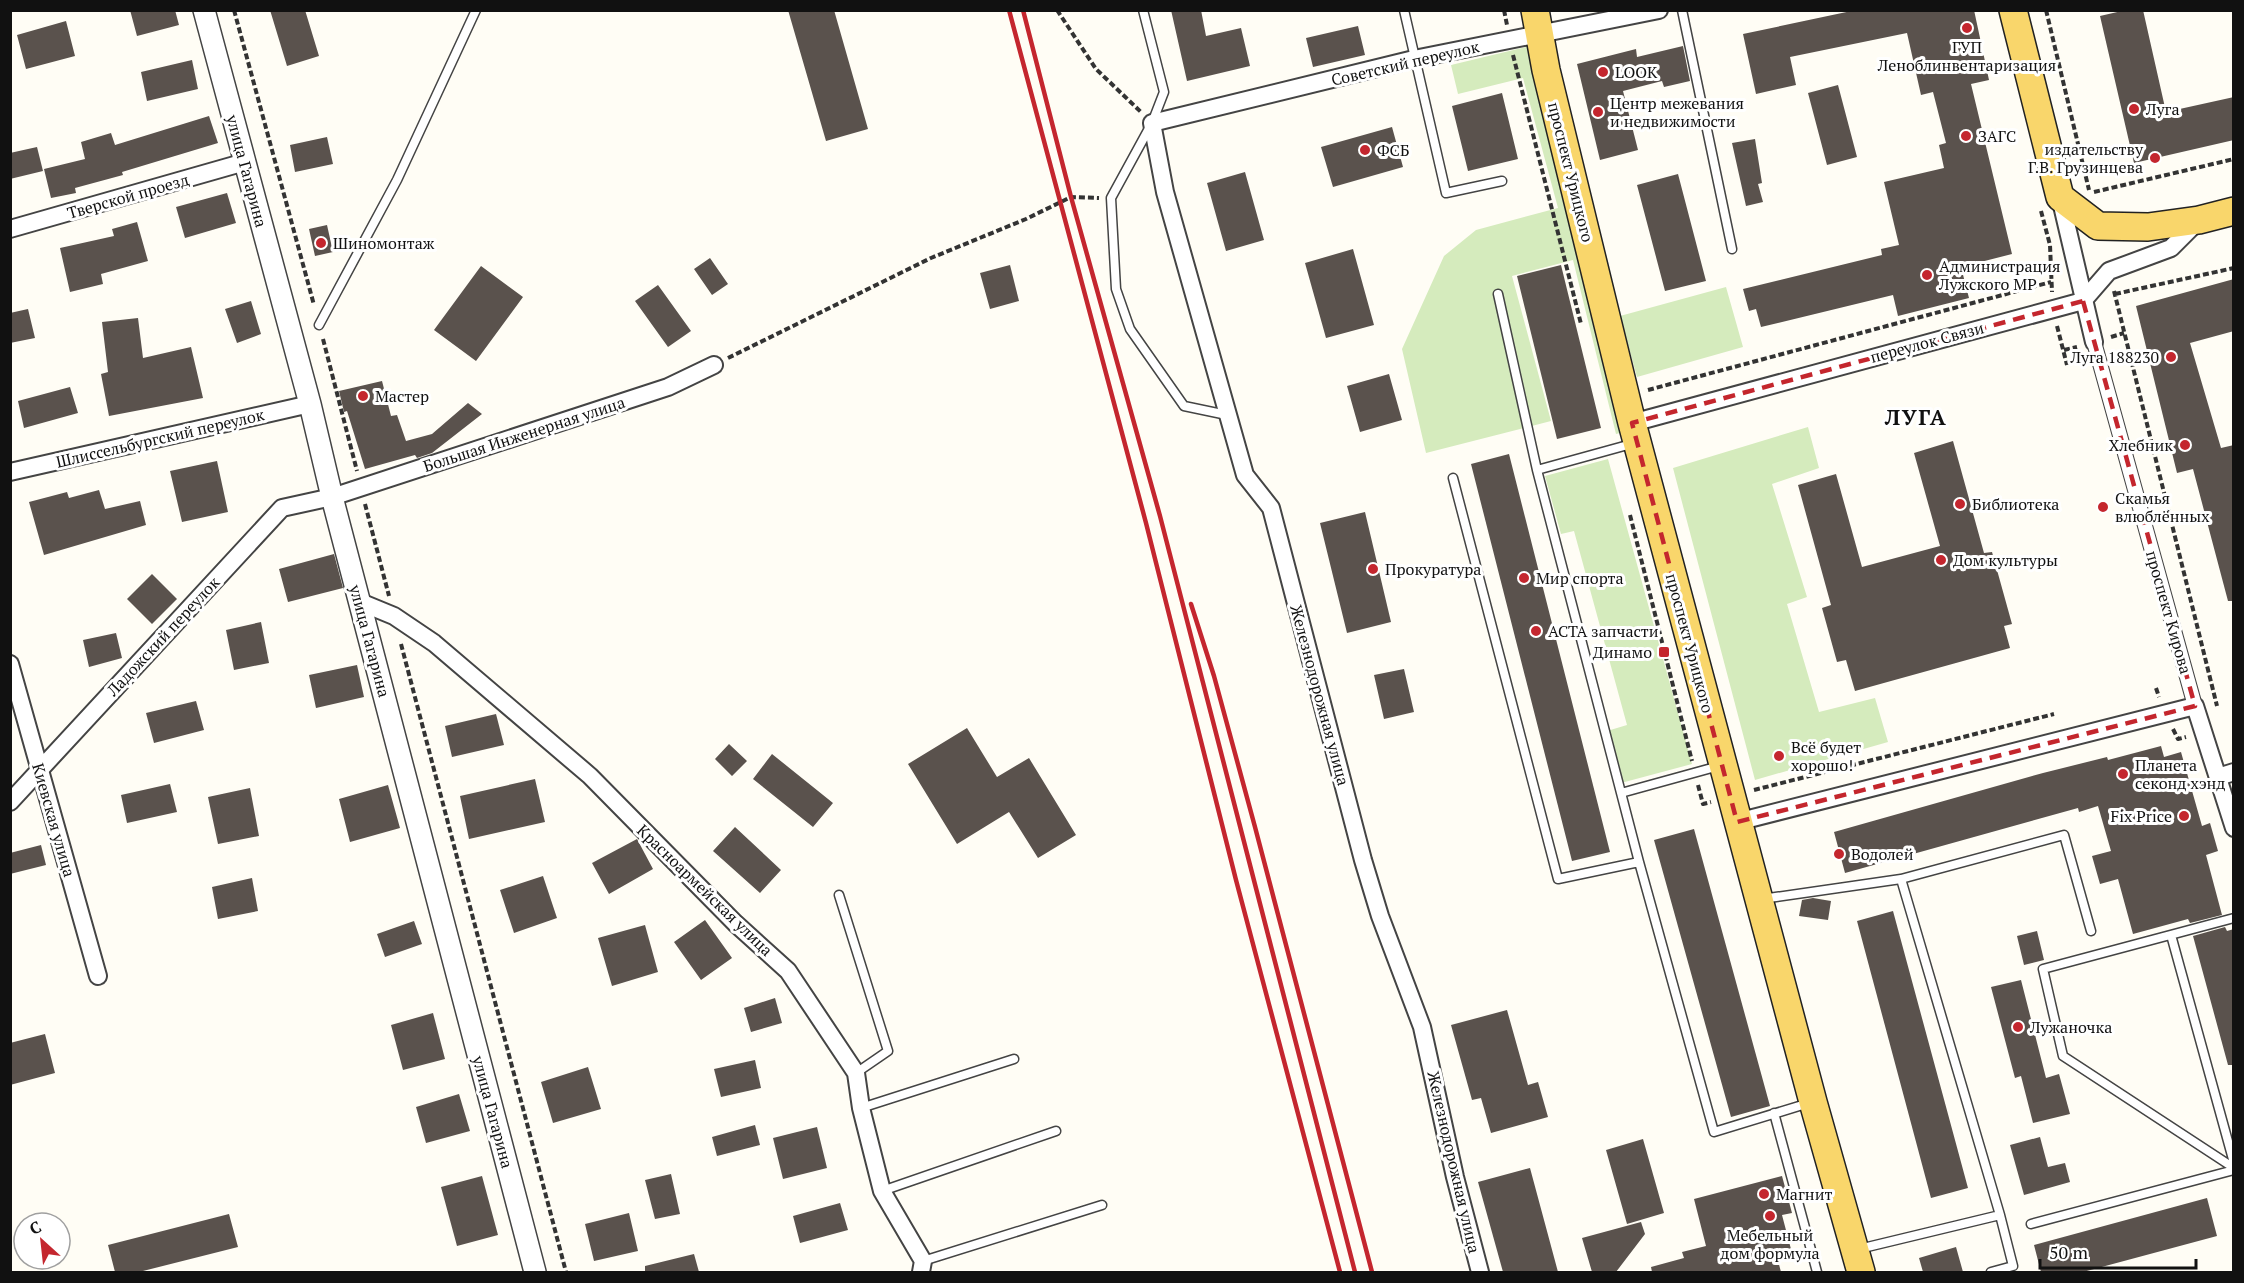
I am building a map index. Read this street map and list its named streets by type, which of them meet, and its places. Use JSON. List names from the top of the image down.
{
  "streets": {
    "main road": ["проспект Урицкого", "проспект Кирова"],
    "street": [
      "Советский переулок",
      "улица Гагарина",
      "Тверской проезд",
      "переулок Связи",
      "Большая Инженерная улица",
      "Шлиссельбургский переулок",
      "Ладожский переулок",
      "Железнодорожная улица",
      "Киевская улица",
      "Красноармейская улица"
    ]
  },
  "crossings": [
    ["Советский переулок", "проспект Урицкого"],
    ["Советский переулок", "Железнодорожная улица"],
    ["улица Гагарина", "Тверской проезд"],
    ["улица Гагарина", "Большая Инженерная улица"],
    ["улица Гагарина", "Шлиссельбургский переулок"],
    ["улица Гагарина", "Ладожский переулок"],
    ["улица Гагарина", "Красноармейская улица"],
    ["проспект Урицкого", "переулок Связи"],
    ["переулок Связи", "проспект Кирова"],
    ["Большая Инженерная улица", "Ладожский переулок"],
    ["Ладожский переулок", "Киевская улица"]
  ],
  "districts": ["ЛУГА"],
  "places": {
    "other": [
      "ГУП Леноблинвентаризация",
      "LOOK",
      "Луга",
      "Центр межевания и недвижимости",
      "ЗАГС",
      "ФСБ",
      "издательству Г.В. Грузинцева",
      "Шиномонтаж",
      "Администрация Лужского МР",
      "Луга 188230",
      "Мастер",
      "Хлебник",
      "Библиотека",
      "Скамья влюблённых",
      "Дом культуры",
      "Прокуратура",
      "Мир спорта",
      "АСТА запчасти",
      "Всё будет хорошо!",
      "Планета секонд хэнд",
      "Fix Price",
      "Водолей",
      "Лужаночка",
      "Магнит",
      "Мебельный дом формула"
    ],
    "transit": ["Динамо"]
  },
  "scale_bar": "50 m",
  "north": "top left"
}
